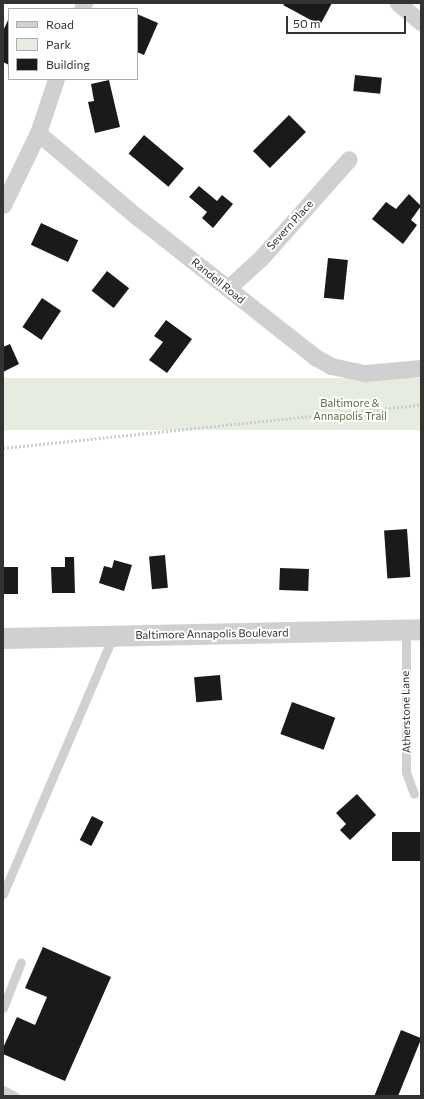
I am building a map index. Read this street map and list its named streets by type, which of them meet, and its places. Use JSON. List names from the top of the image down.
{
  "streets": {
    "street": ["Severn Place", "Randell Road", "Baltimore Annapolis Boulevard"],
    "lane": ["Atherstone Lane"]
  },
  "crossings": [
    ["Severn Place", "Randell Road"],
    ["Baltimore Annapolis Boulevard", "Atherstone Lane"]
  ],
  "parks": ["Baltimore & Annapolis Trail"],
  "legend": ["Road", "Park", "Building"],
  "scale_bar": "50 m"
}
